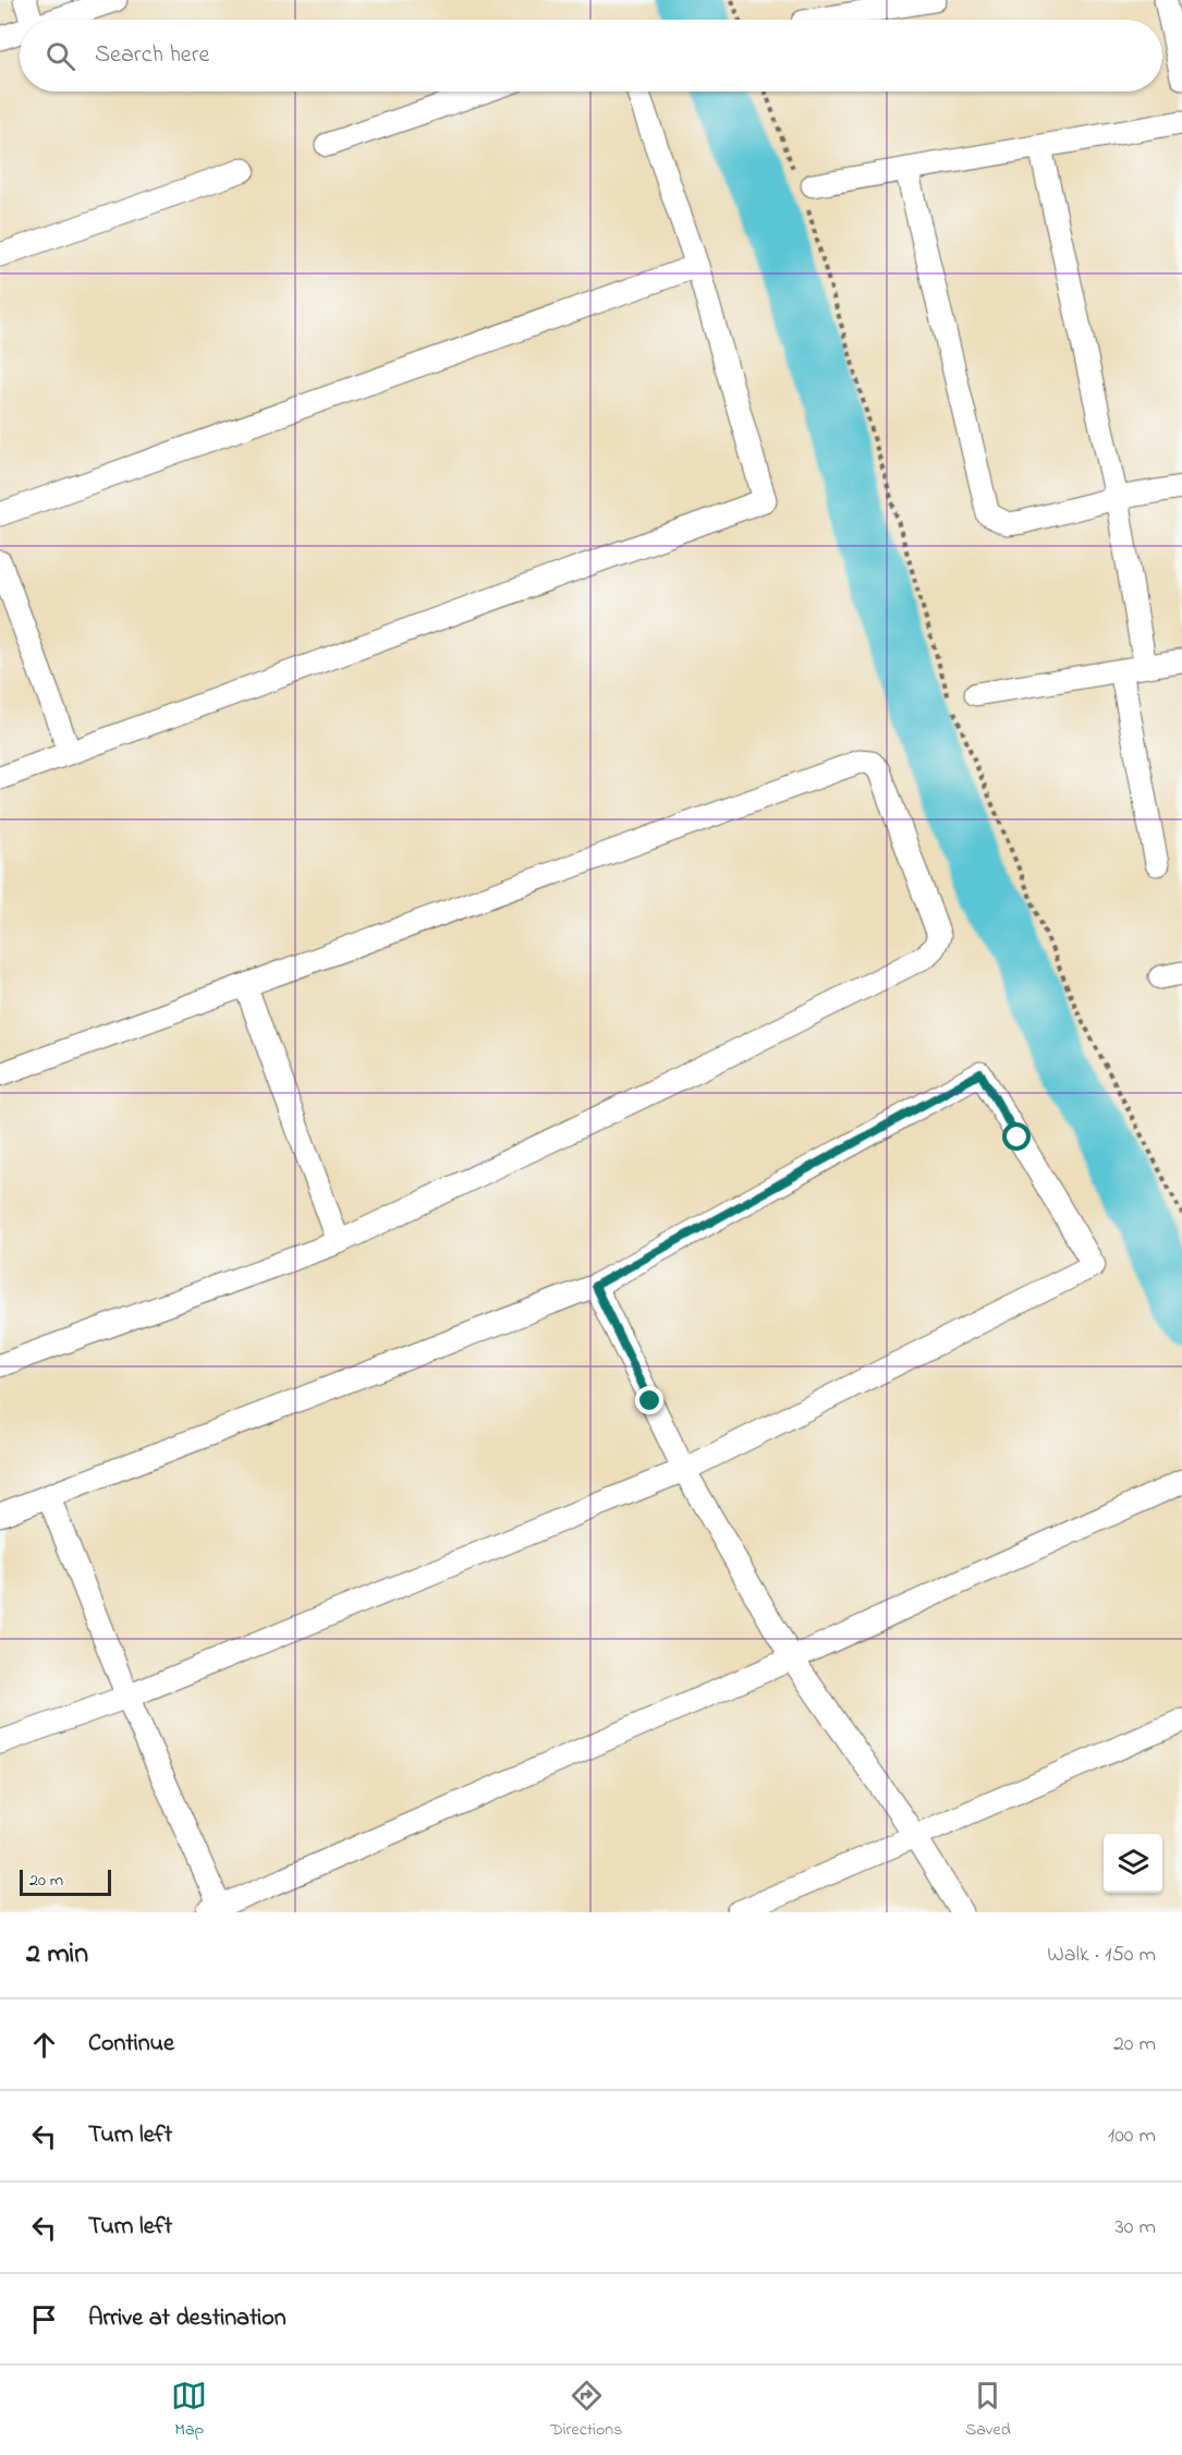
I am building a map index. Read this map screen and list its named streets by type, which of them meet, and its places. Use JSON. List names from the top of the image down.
{
  "scale_bar": "20 m",
  "page": {
    "search": "Search here",
    "scale": "20 m",
    "heading": ["2 min", "Walk · 150 m"],
    "list": [
      ["Continue", "20 m"],
      ["Turn left", "100 m"],
      ["Turn left", "30 m"],
      "Arrive at destination"
    ],
    "nav": ["Map", "Directions", "Saved"]
  }
}
